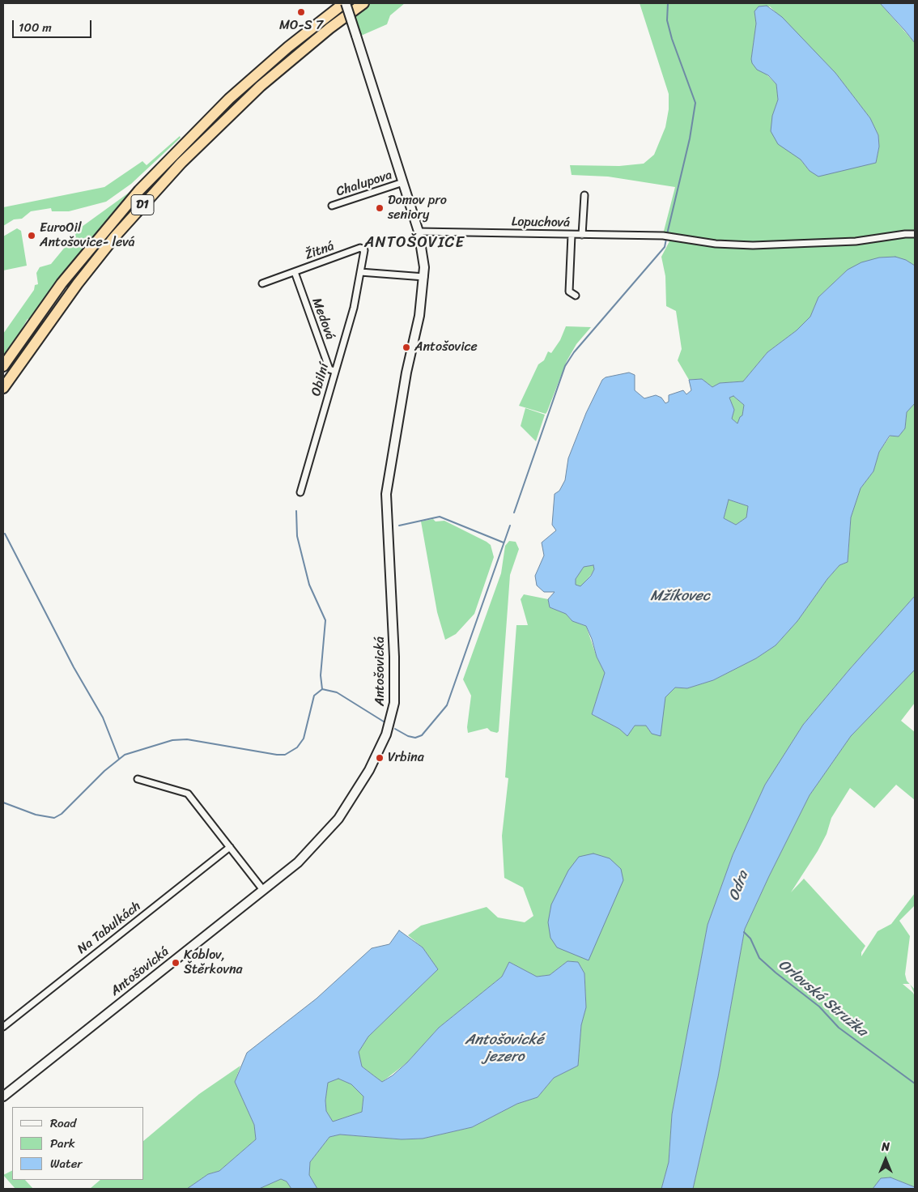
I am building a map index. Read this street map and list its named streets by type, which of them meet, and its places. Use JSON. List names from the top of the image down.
{
  "streets": {
    "highway": ["D1"],
    "street": [
      "Chalupova",
      "Lopuchová",
      "Žitná",
      "Medová",
      "Obilní",
      "Antošovická",
      "Na Tabulkách"
    ]
  },
  "crossings": [
    ["Chalupova", "Antošovická"],
    ["D1", "Antošovická"],
    ["Lopuchová", "Antošovická"],
    ["Žitná", "Medová"],
    ["Žitná", "Obilní"],
    ["Medová", "Obilní"]
  ],
  "districts": ["ANTOŠOVICE"],
  "water": [
    "Mžíkovec",
    "Odra",
    "Orlovská Stružka",
    "Antošovické jezero"
  ],
  "places": [
    "MO-S 7",
    "Domov pro seniory",
    "EuroOil Antošovice- levá",
    "Antošovice",
    "Vrbina",
    "Koblov, Štěrkovna"
  ],
  "legend": ["Road", "Park", "Water"],
  "scale_bar": "100 m",
  "north": "top"
}
